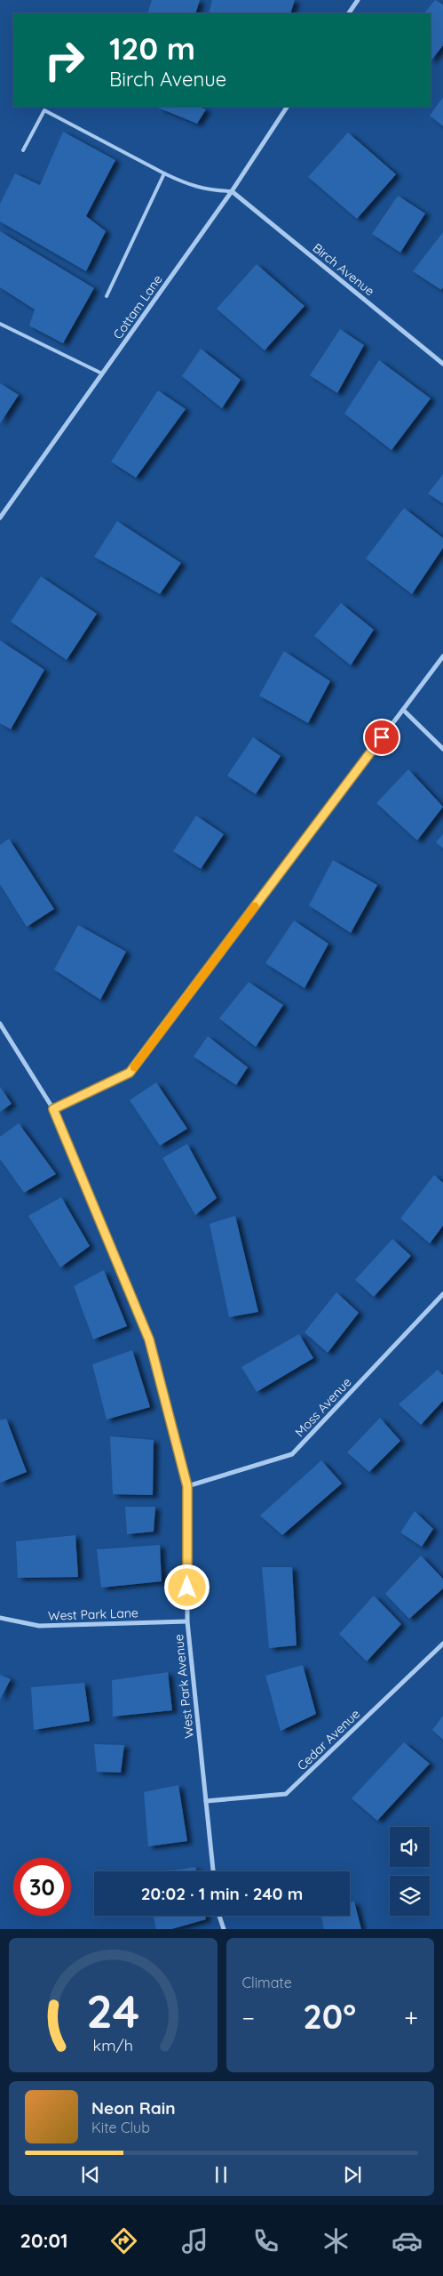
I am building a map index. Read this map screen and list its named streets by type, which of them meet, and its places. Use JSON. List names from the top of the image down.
{
  "streets": {
    "street": [
      "Birch Avenue",
      "Cottam Lane",
      "Moss Avenue",
      "West Park Lane",
      "West Park Avenue",
      "Cedar Avenue"
    ]
  },
  "crossings": [
    ["Birch Avenue", "Cottam Lane"],
    ["Moss Avenue", "West Park Avenue"],
    ["West Park Lane", "West Park Avenue"],
    ["West Park Avenue", "Cedar Avenue"]
  ],
  "page": {
    "turn": ["120 m", "Birch Avenue"],
    "limit": "30",
    "trip": "20:02 · 1 min · 240 m",
    "tile": "Climate",
    "heat": ["−", "20°", "+"],
    "song": ["Neon Rain", "Kite Club"],
    "tabs": "20:01",
    "gauge": ["24", "km/h"]
  }
}
